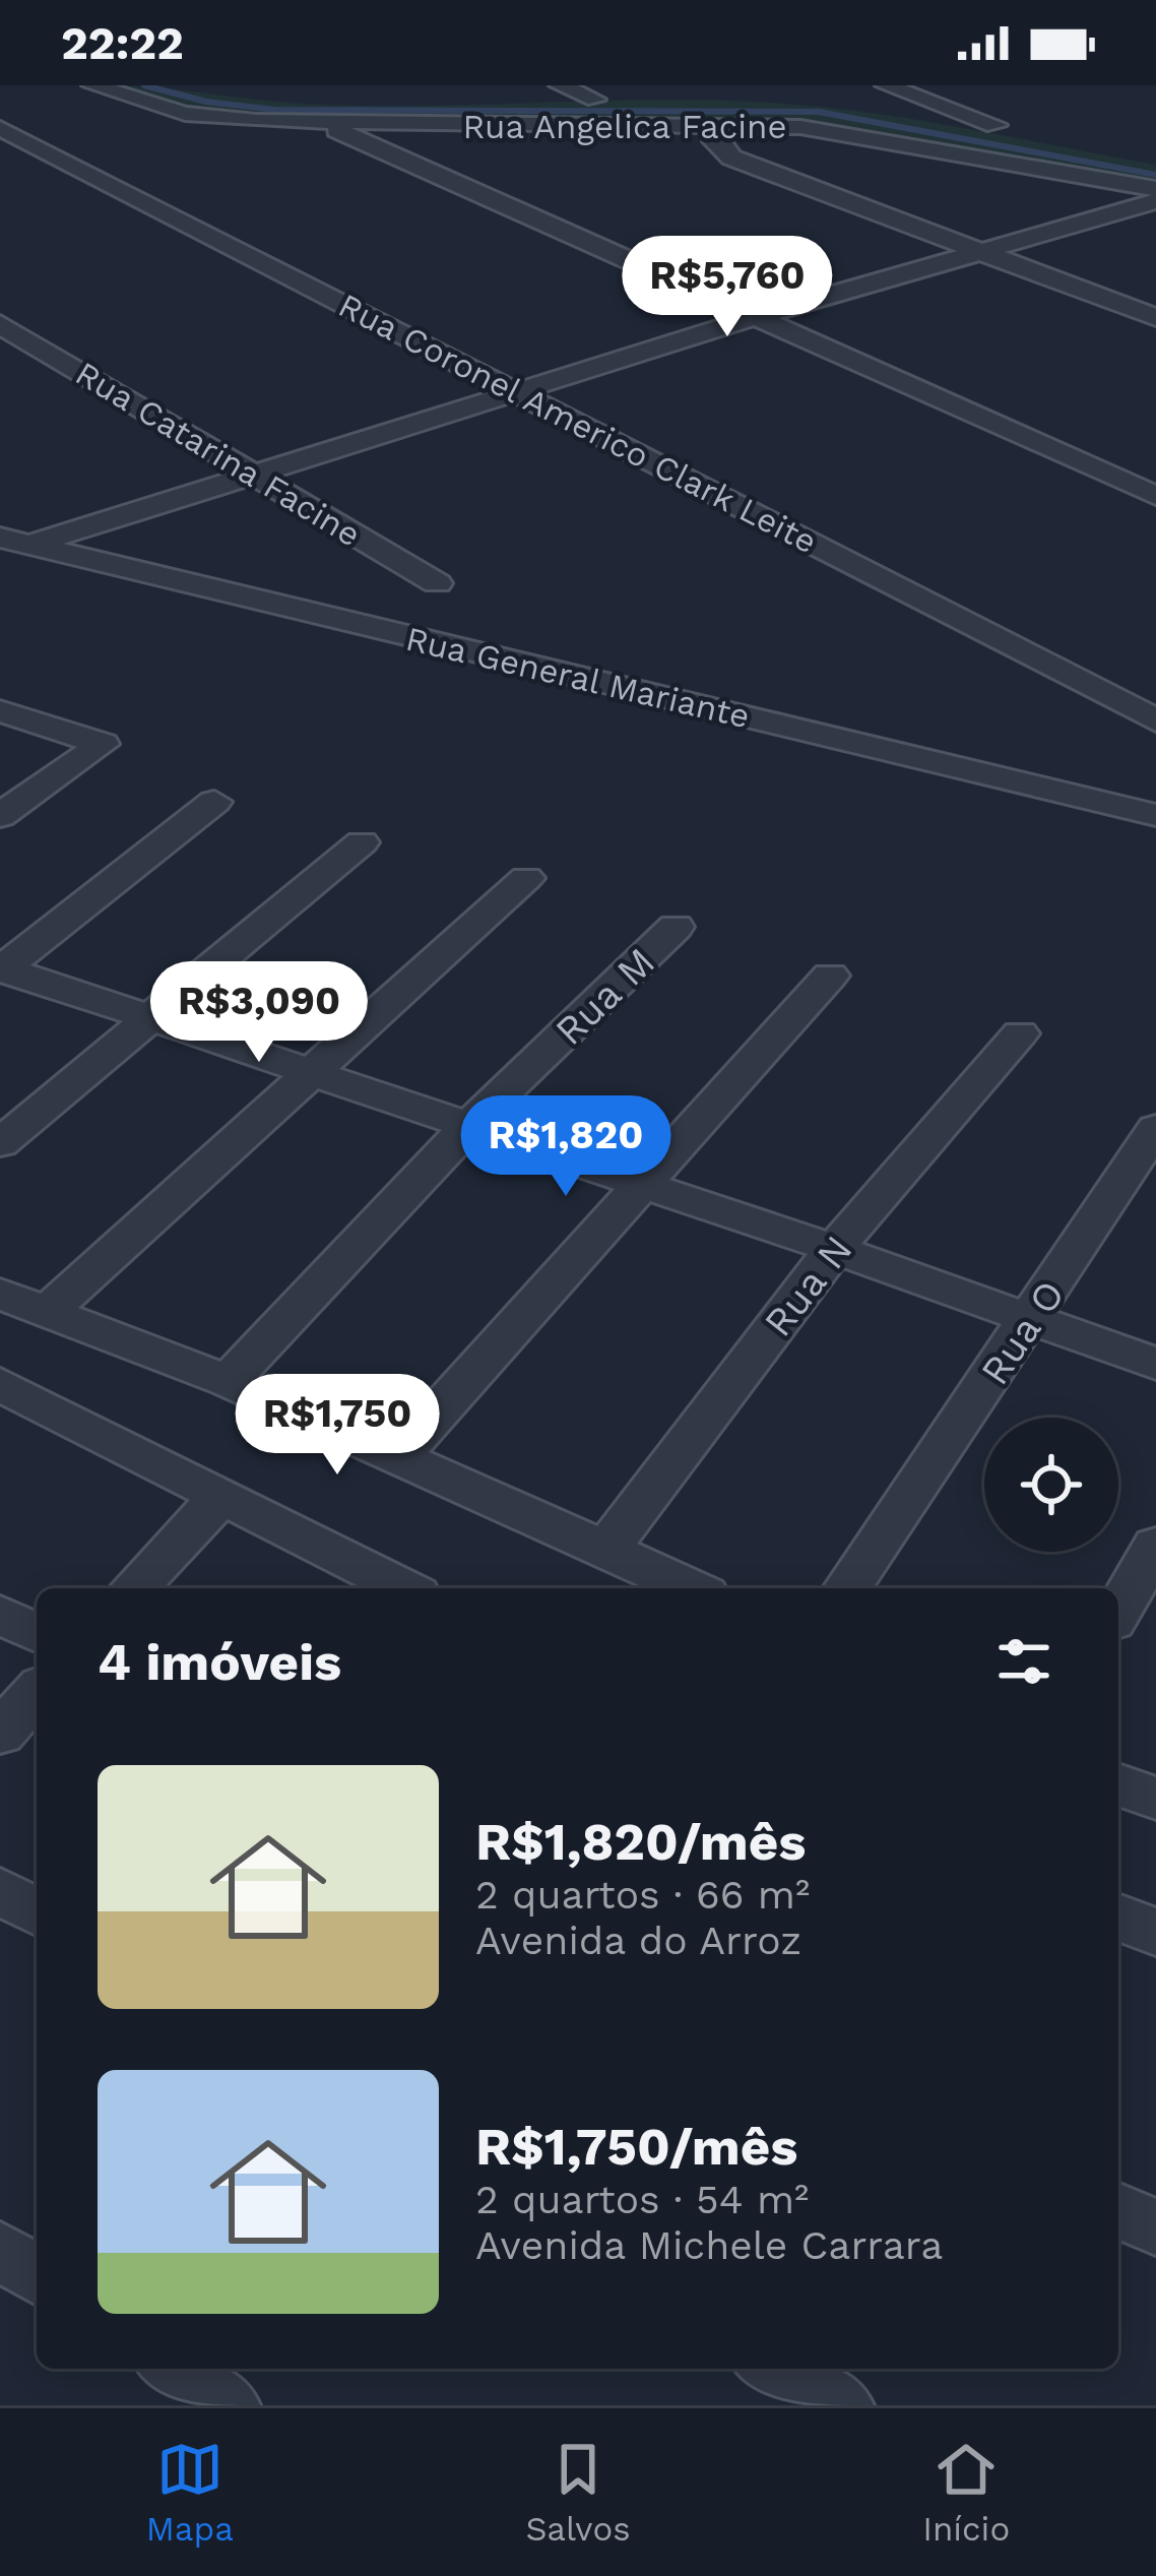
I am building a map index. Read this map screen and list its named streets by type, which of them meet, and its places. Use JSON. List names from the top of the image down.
{
  "streets": {
    "street": [
      "Rua Angelica Facine",
      "Rua Coronel Americo Clark Leite",
      "Rua Catarina Facine",
      "Rua General Mariante",
      "Rua M",
      "Rua N",
      "Rua O"
    ]
  },
  "page": {
    "status": "22:22",
    "price": [
      "R$5,760",
      "R$3,090",
      "R$1,820",
      "R$1,750"
    ],
    "heading": "4 imóveis",
    "list": [
      {
        "name": "R$1,820/mês",
        "note": "2 quartos · 66 m² · Avenida do Arroz"
      },
      {
        "name": "R$1,750/mês",
        "note": "2 quartos · 54 m² · Avenida Michele Carrara"
      }
    ],
    "tabs": ["Mapa", "Salvos", "Início"]
  }
}
